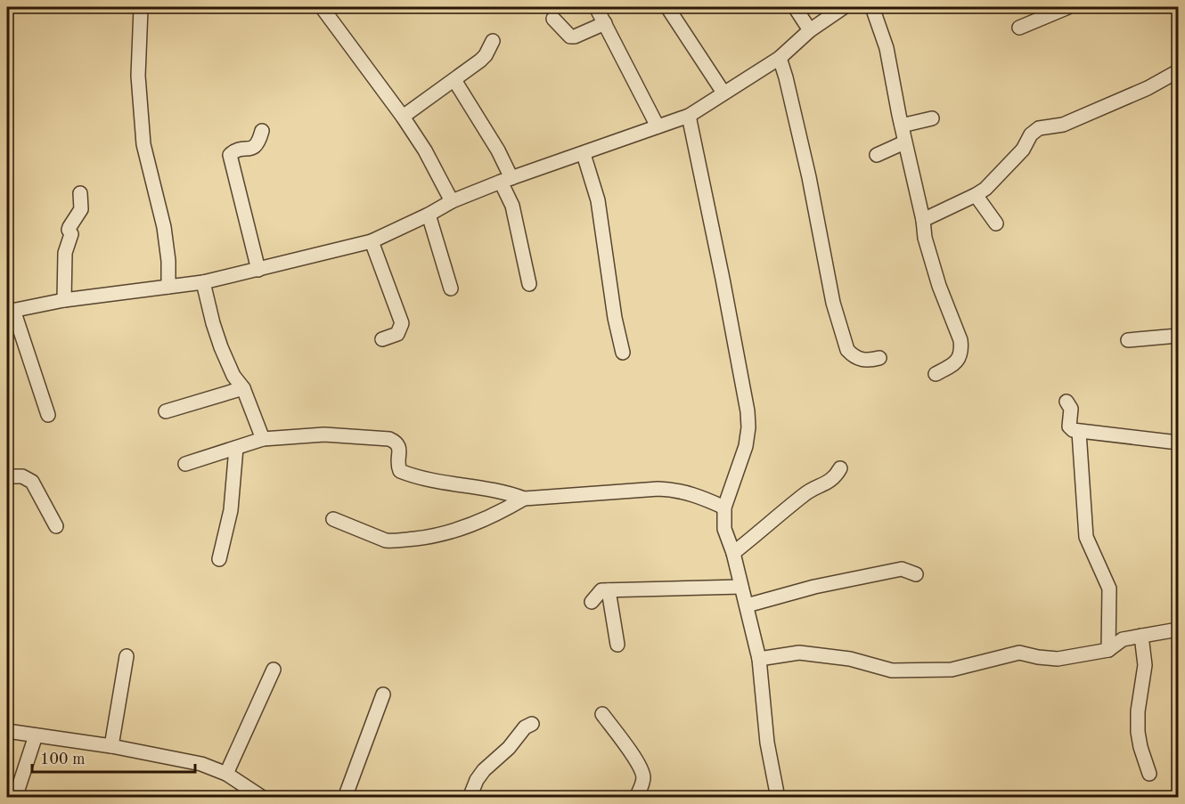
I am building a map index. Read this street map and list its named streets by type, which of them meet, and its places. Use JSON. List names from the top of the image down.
{
  "scale_bar": "100 m"
}
